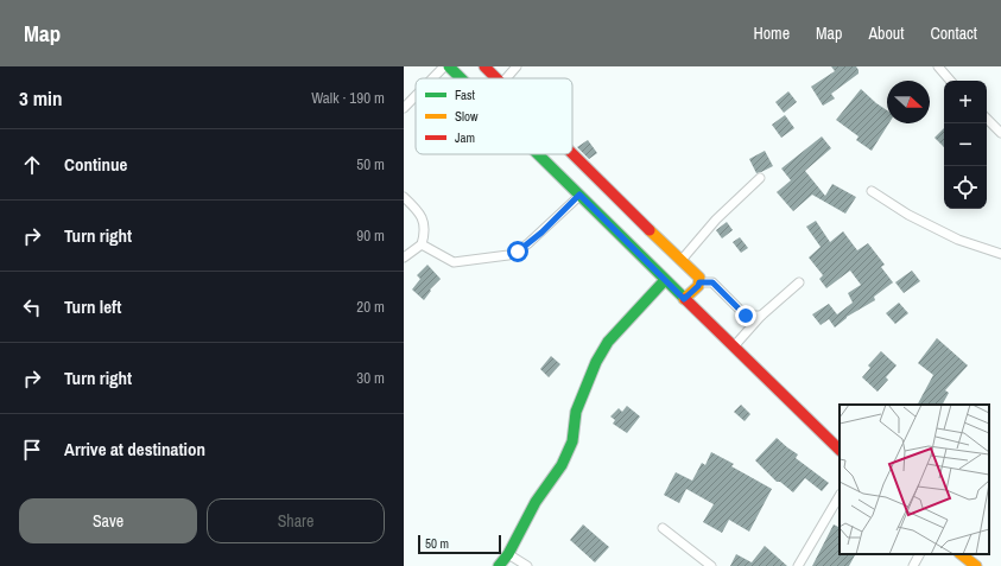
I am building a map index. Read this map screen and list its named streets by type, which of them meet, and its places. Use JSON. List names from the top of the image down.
{
  "legend": ["Fast", "Slow", "Jam"],
  "scale_bar": "50 m",
  "north": "right",
  "page": {
    "header": "Map",
    "nav": [
      "Home",
      "Map",
      "About",
      "Contact"
    ],
    "heading": ["3 min", "Walk · 190 m"],
    "map_buttons": ["+", "−"],
    "list": [
      ["Continue", "50 m"],
      ["Turn right", "90 m"],
      ["Turn left", "20 m"],
      ["Turn right", "30 m"],
      "Arrive at destination"
    ],
    "buttons": ["Save", "Share"],
    "scale": "50 m"
  }
}
